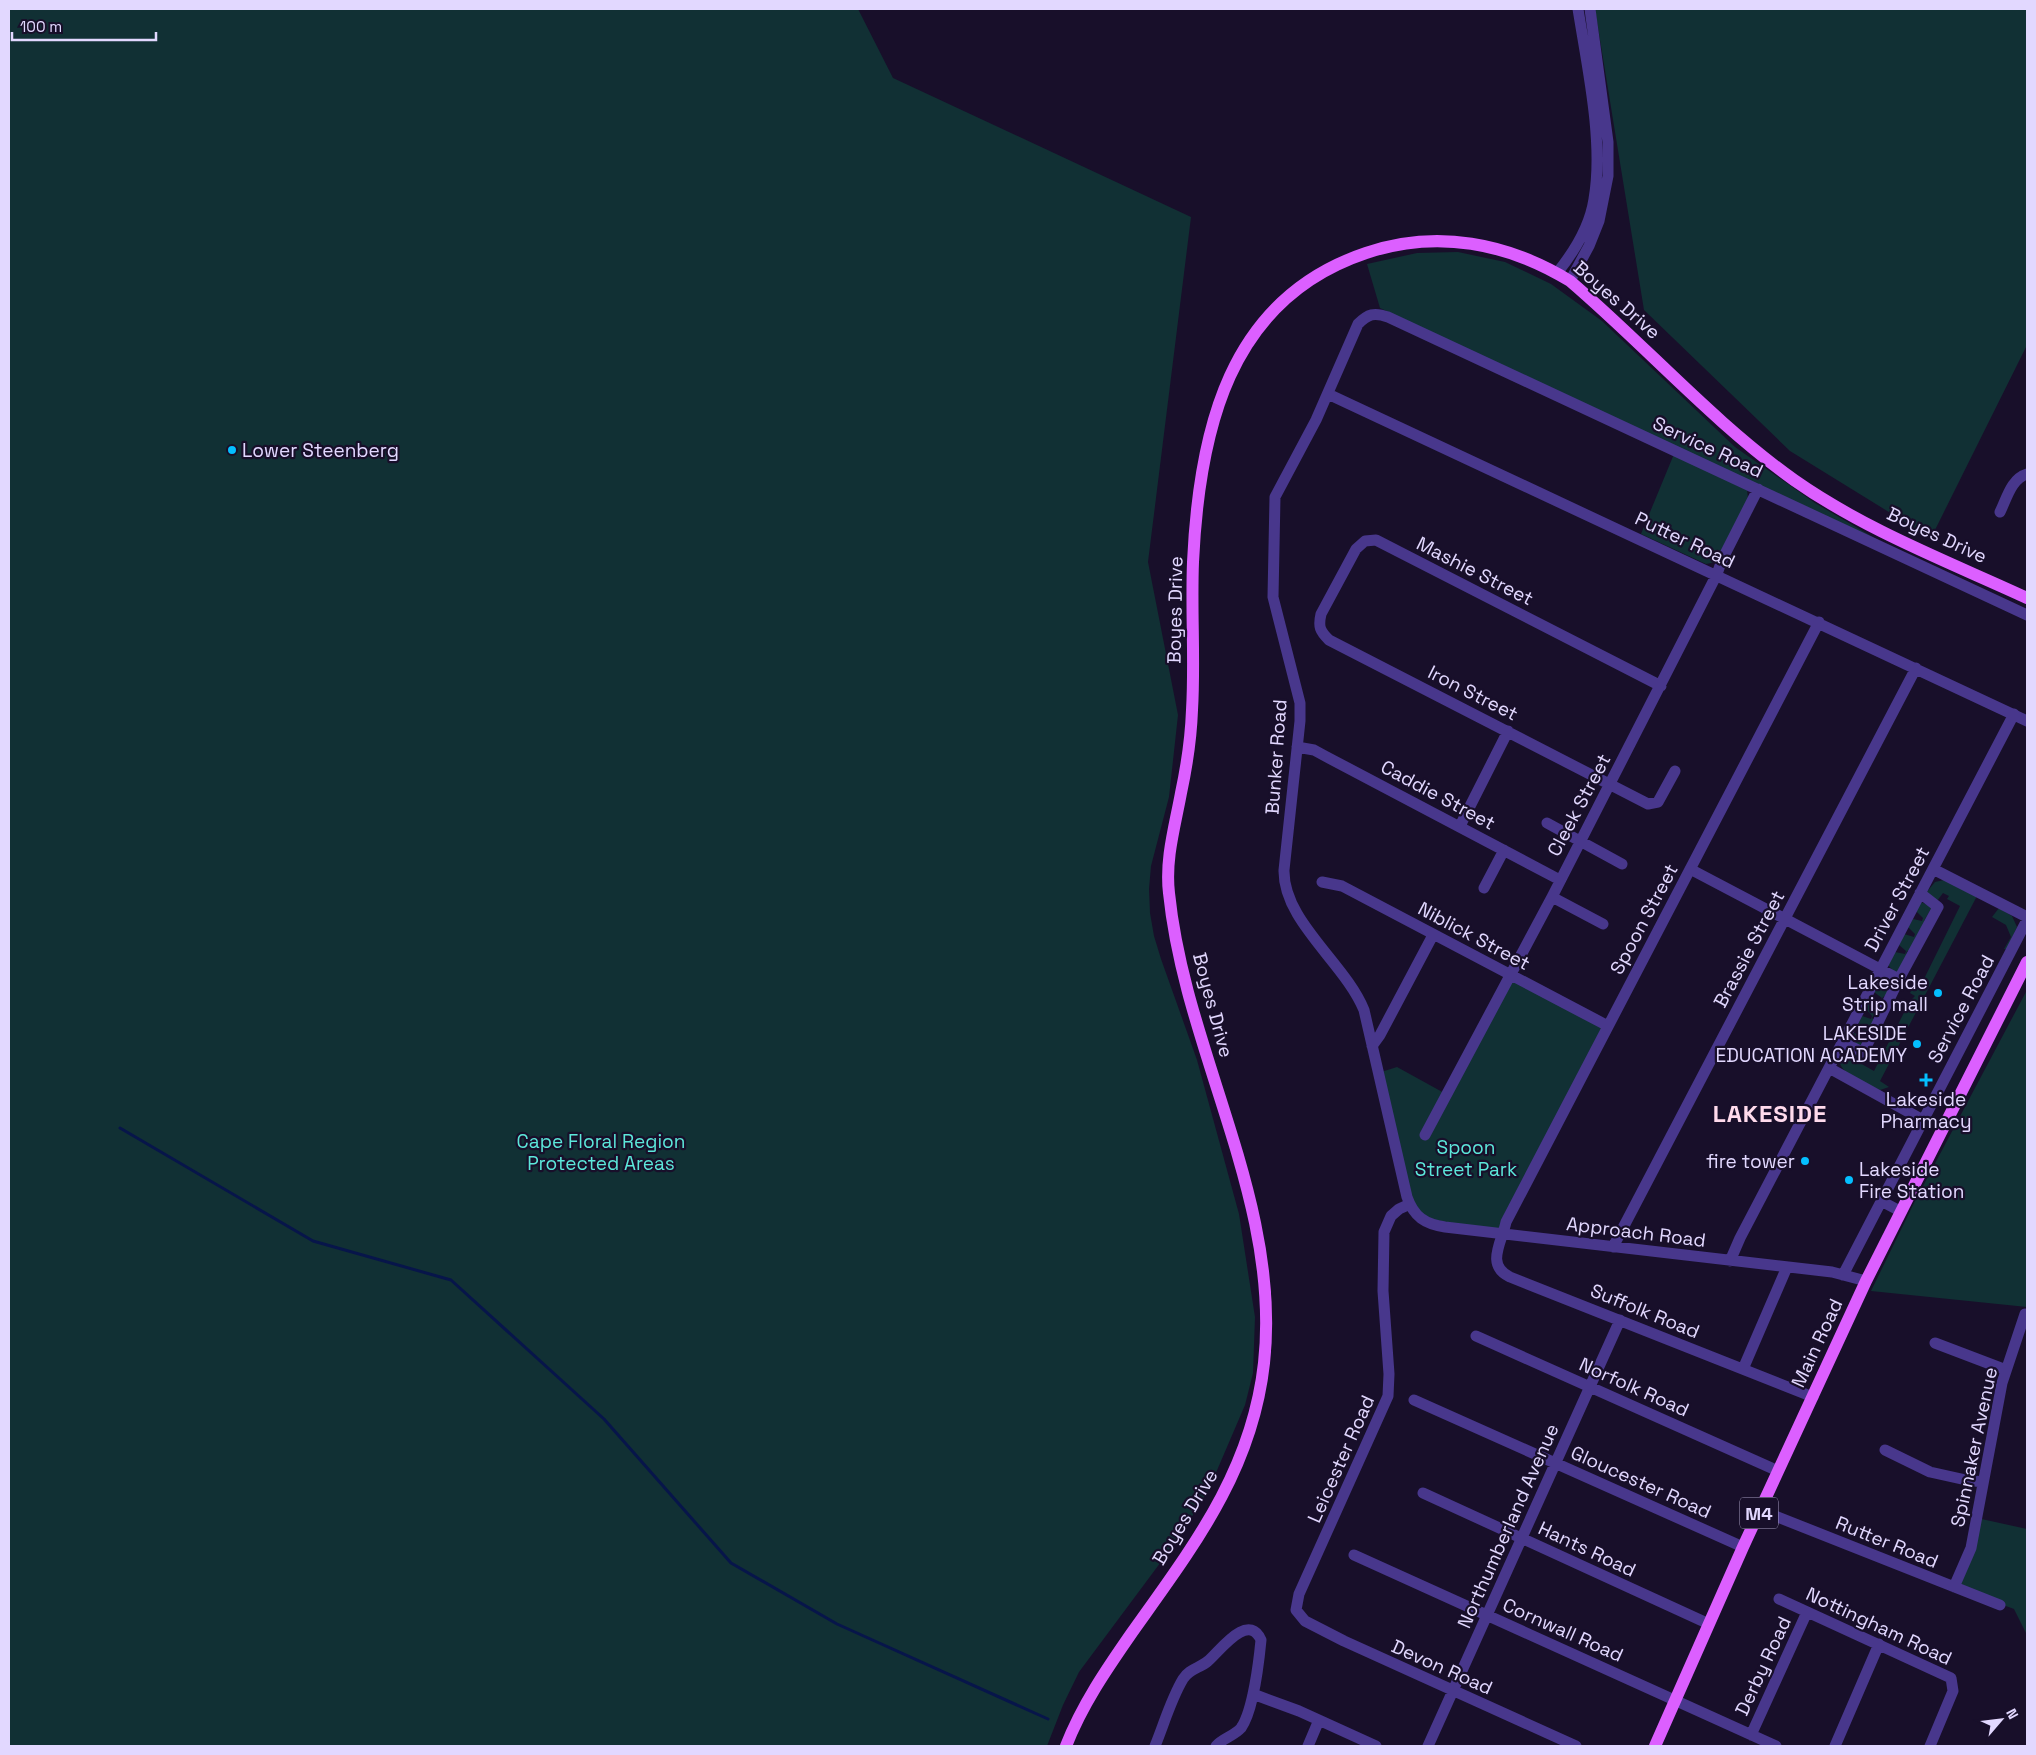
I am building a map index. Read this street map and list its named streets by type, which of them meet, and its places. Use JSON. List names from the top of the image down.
{
  "streets": {
    "main road": ["Boyes Drive", "Main Road", "M4"],
    "street": [
      "Service Road",
      "Putter Road",
      "Mashie Street",
      "Iron Street",
      "Bunker Road",
      "Caddie Street",
      "Cleek Street",
      "Driver Street",
      "Spoon Street",
      "Niblick Street",
      "Brassie Street",
      "Approach Road",
      "Suffolk Road",
      "Norfolk Road",
      "Spinnaker Avenue",
      "Leicester Road",
      "Gloucester Road",
      "Northumberland Avenue",
      "Rutter Road",
      "Hants Road",
      "Nottingham Road",
      "Cornwall Road",
      "Derby Road",
      "Devon Road"
    ]
  },
  "crossings": [
    ["Service Road", "Bunker Road"],
    ["Service Road", "Cleek Street"],
    ["Service Road", "Approach Road"],
    ["Putter Road", "Bunker Road"],
    ["Putter Road", "Cleek Street"],
    ["Putter Road", "Driver Street"],
    ["Putter Road", "Spoon Street"],
    ["Putter Road", "Brassie Street"],
    ["Mashie Street", "Iron Street"],
    ["Mashie Street", "Cleek Street"],
    ["Iron Street", "Cleek Street"],
    ["Bunker Road", "Caddie Street"],
    ["Bunker Road", "Approach Road"],
    ["Bunker Road", "Leicester Road"],
    ["Caddie Street", "Cleek Street"],
    ["Cleek Street", "Niblick Street"],
    ["Driver Street", "Approach Road"],
    ["Spoon Street", "Niblick Street"],
    ["Spoon Street", "Approach Road"],
    ["Spoon Street", "Suffolk Road"],
    ["Brassie Street", "Approach Road"],
    ["Approach Road", "Suffolk Road"],
    ["Approach Road", "Main Road"],
    ["Approach Road", "Leicester Road"],
    ["Suffolk Road", "Main Road"],
    ["Suffolk Road", "Northumberland Avenue"],
    ["Main Road", "Norfolk Road"],
    ["Main Road", "Gloucester Road"],
    ["Main Road", "Rutter Road"],
    ["Main Road", "Hants Road"],
    ["Main Road", "Cornwall Road"],
    ["Norfolk Road", "Northumberland Avenue"],
    ["Spinnaker Avenue", "Rutter Road"],
    ["Leicester Road", "Devon Road"],
    ["Gloucester Road", "Northumberland Avenue"],
    ["Northumberland Avenue", "Hants Road"],
    ["Northumberland Avenue", "Cornwall Road"],
    ["Northumberland Avenue", "Devon Road"],
    ["Nottingham Road", "Derby Road"],
    ["Cornwall Road", "Derby Road"]
  ],
  "districts": ["LAKESIDE"],
  "parks": ["Cape Floral Region Protected Areas", "Spoon Street Park"],
  "places": {
    "other": [
      "Lower Steenberg",
      "Lakeside Strip mall",
      "LAKESIDE EDUCATION ACADEMY",
      "fire tower",
      "Lakeside Fire Station"
    ],
    "health": ["Lakeside Pharmacy"]
  },
  "scale_bar": "100 m",
  "north": "top right"
}
